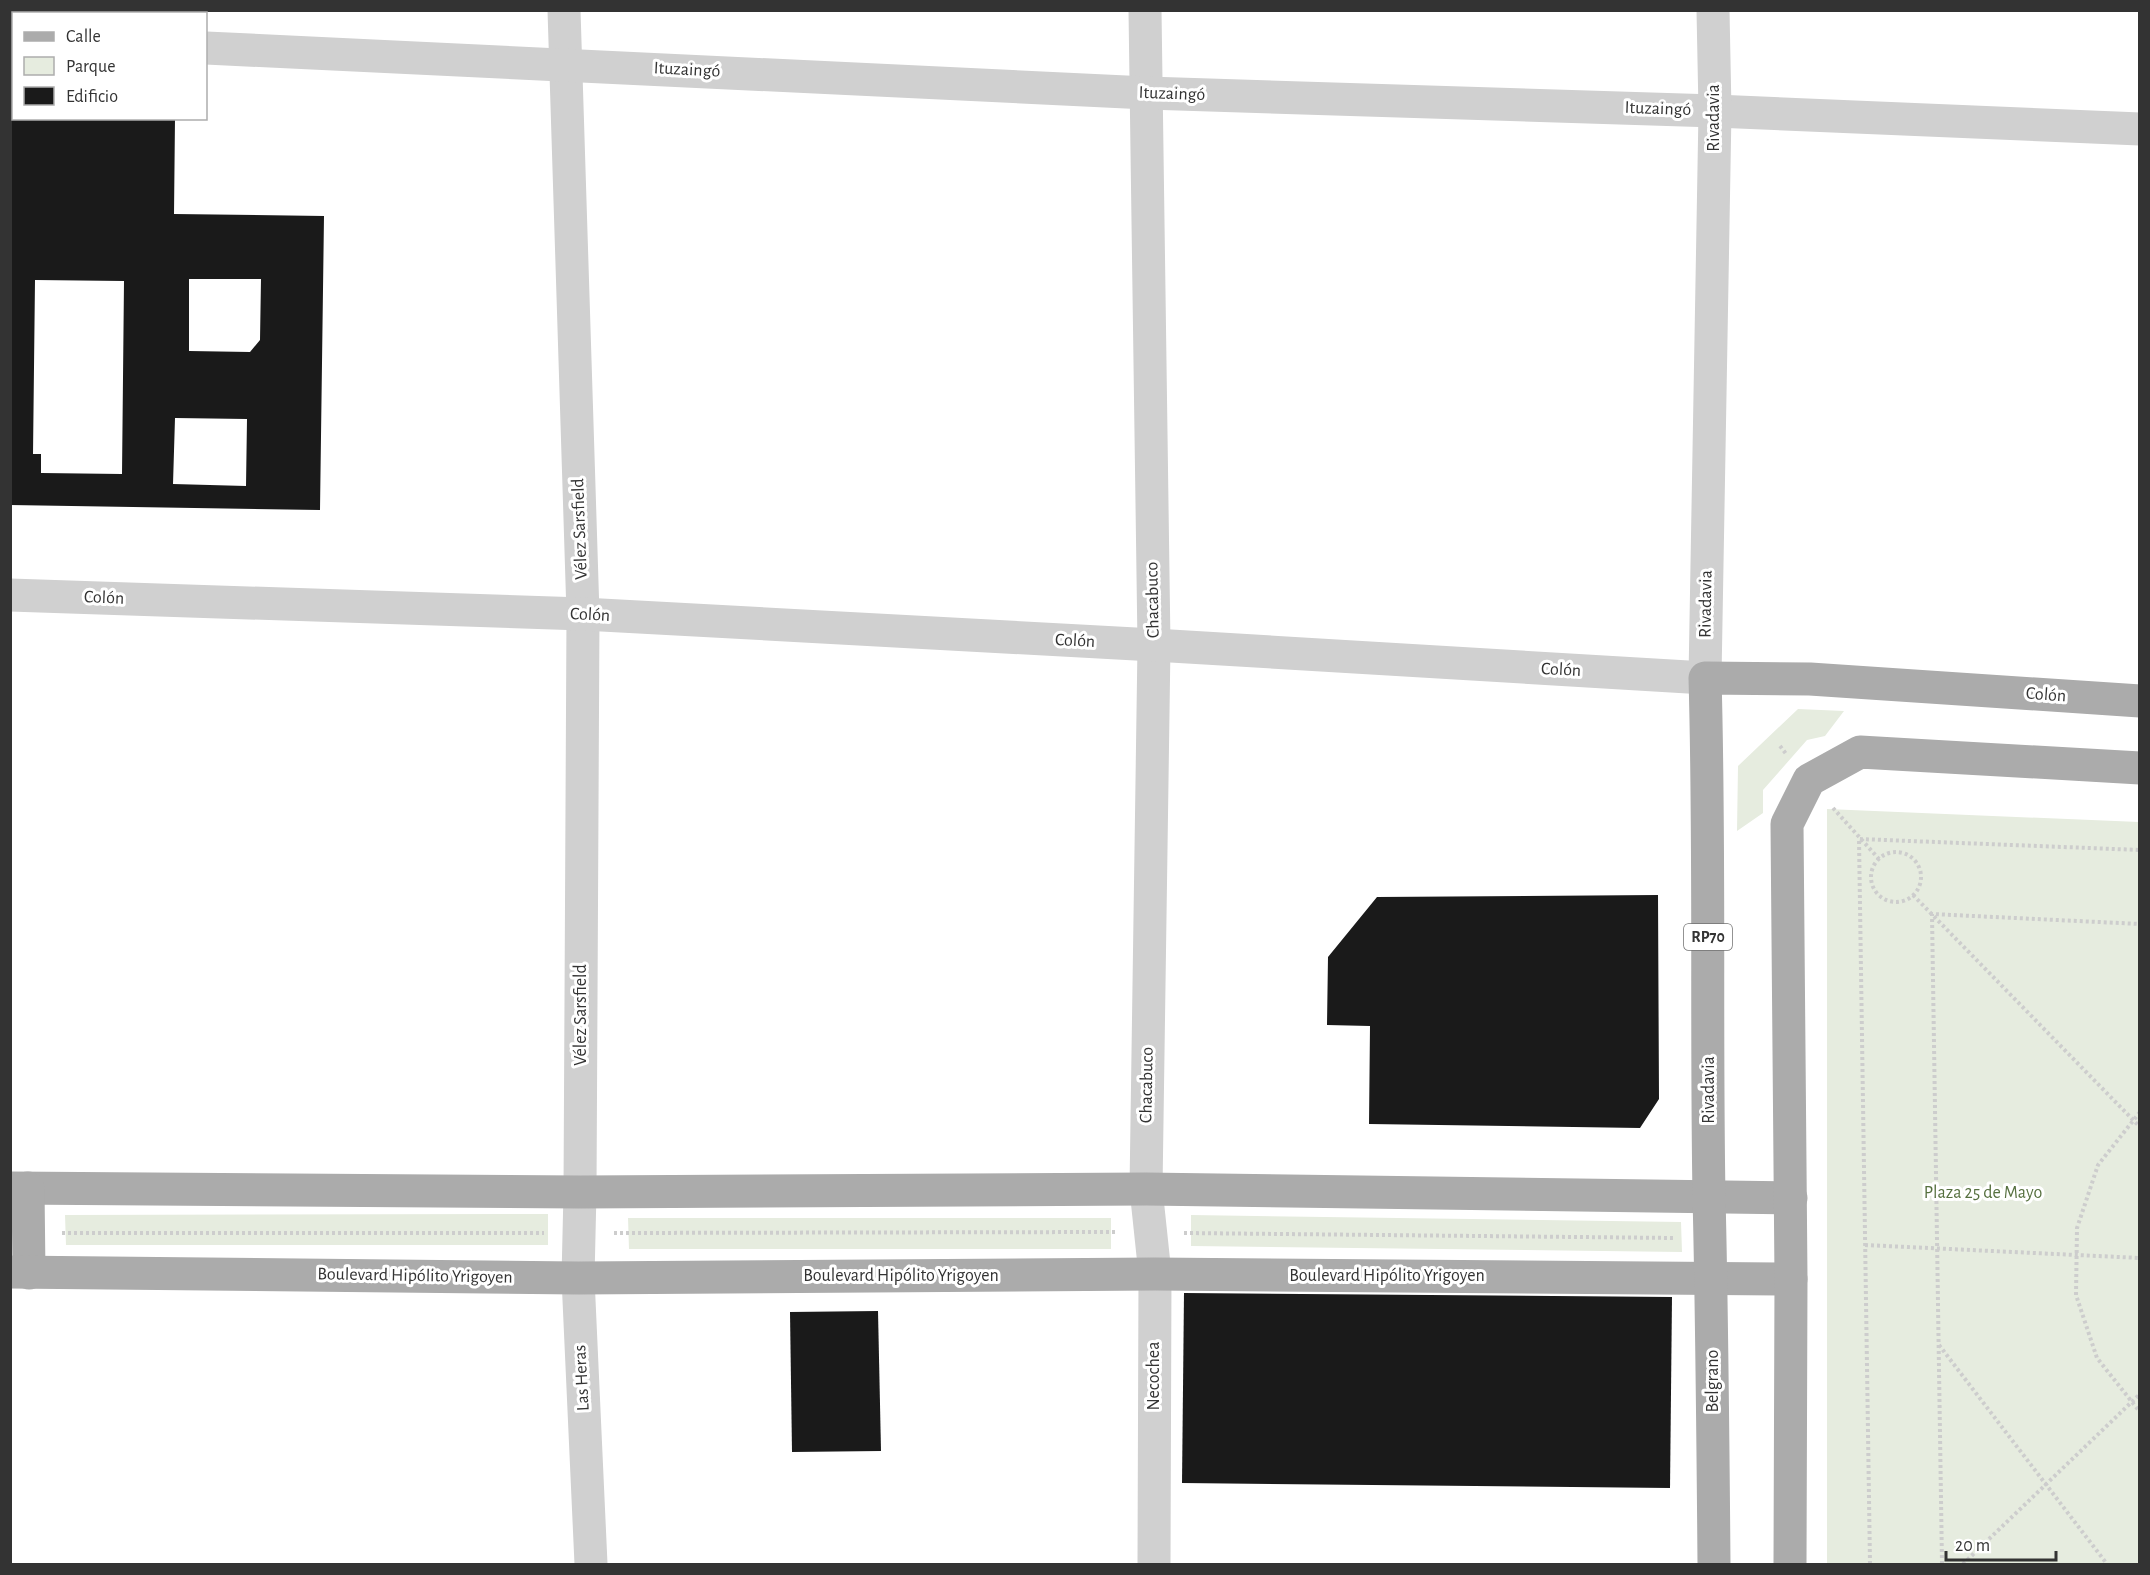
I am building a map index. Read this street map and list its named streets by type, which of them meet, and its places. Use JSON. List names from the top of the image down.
{
  "streets": {
    "main road": [
      "Rivadavia",
      "Colón",
      "RP70",
      "Boulevard Hipólito Yrigoyen",
      "Belgrano"
    ],
    "street": [
      "Ituzaingó",
      "Vélez Sarsfield",
      "Chacabuco",
      "Necochea",
      "Las Heras"
    ]
  },
  "crossings": [
    ["Ituzaingó", "Rivadavia"],
    ["Ituzaingó", "Vélez Sarsfield"],
    ["Ituzaingó", "Chacabuco"],
    ["Rivadavia", "Colón"],
    ["Rivadavia", "Belgrano"],
    ["Vélez Sarsfield", "Colón"],
    ["Vélez Sarsfield", "Las Heras"],
    ["Colón", "Chacabuco"],
    ["Chacabuco", "Necochea"],
    ["Boulevard Hipólito Yrigoyen", "Necochea"],
    ["Boulevard Hipólito Yrigoyen", "Las Heras"],
    ["Boulevard Hipólito Yrigoyen", "Belgrano"]
  ],
  "parks": ["Plaza 25 de Mayo"],
  "legend": ["Calle", "Parque", "Edificio"],
  "scale_bar": "20 m"
}
